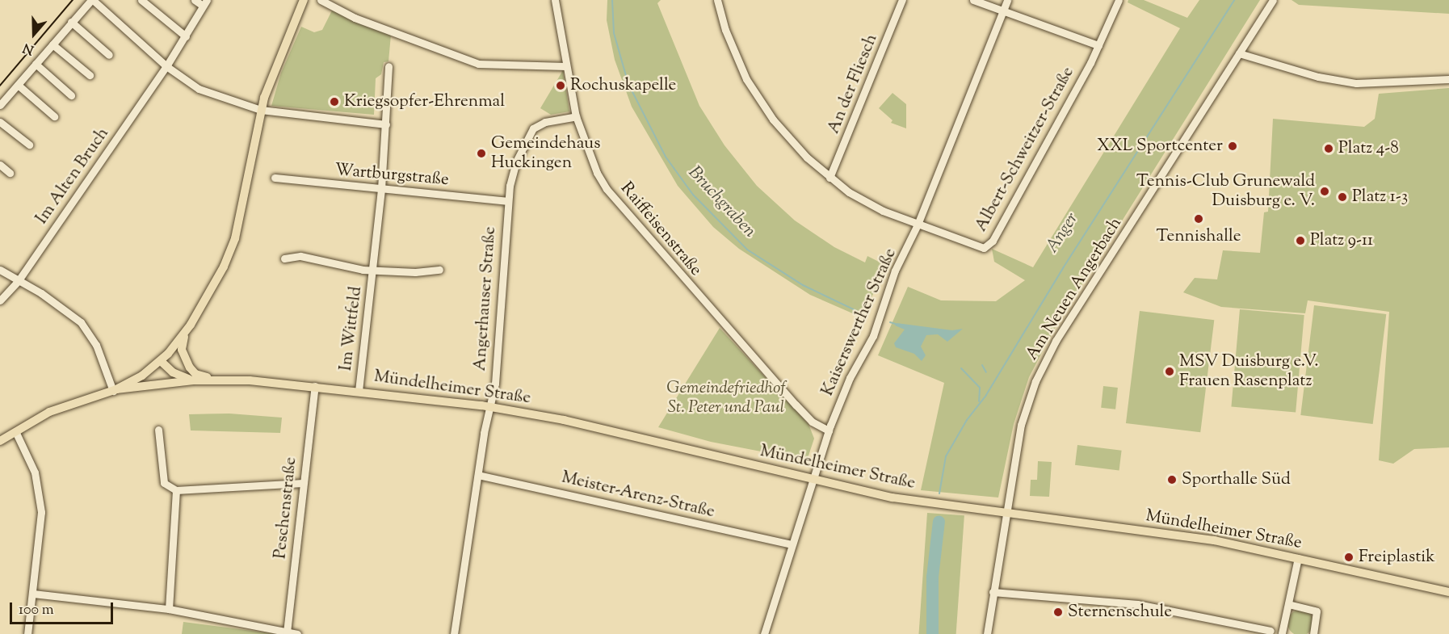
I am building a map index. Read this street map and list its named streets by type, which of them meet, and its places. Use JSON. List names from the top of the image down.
{
  "streets": {
    "main road": ["Mündelheimer Straße"],
    "street": [
      "An der Fliesch",
      "Albert-Schweitzer-Straße",
      "Wartburgstraße",
      "Im Alten Bruch",
      "Raiffeisenstraße",
      "Am Neuen Angerbach",
      "Angerhauser Straße",
      "Kaiserswerther Straße",
      "Im Wittfeld",
      "Meister-Arenz-Straße",
      "Peschenstraße"
    ]
  },
  "crossings": [
    ["An der Fliesch", "Albert-Schweitzer-Straße"],
    ["Albert-Schweitzer-Straße", "Kaiserswerther Straße"],
    ["Wartburgstraße", "Angerhauser Straße"],
    ["Wartburgstraße", "Im Wittfeld"],
    ["Raiffeisenstraße", "Angerhauser Straße"],
    ["Raiffeisenstraße", "Kaiserswerther Straße"],
    ["Am Neuen Angerbach", "Mündelheimer Straße"],
    ["Angerhauser Straße", "Mündelheimer Straße"],
    ["Angerhauser Straße", "Meister-Arenz-Straße"],
    ["Kaiserswerther Straße", "Mündelheimer Straße"],
    ["Kaiserswerther Straße", "Meister-Arenz-Straße"],
    ["Im Wittfeld", "Mündelheimer Straße"],
    ["Mündelheimer Straße", "Peschenstraße"]
  ],
  "water": ["Bruchgraben", "Anger"],
  "parks": ["Gemeindefriedhof St. Peter und Paul"],
  "places": [
    "Rochuskapelle",
    "Kriegsopfer-Ehrenmal",
    "XXL Sportcenter",
    "Platz 4-8",
    "Gemeindehaus Huckingen",
    "Tennis-Club Grunewald Duisburg e. V.",
    "Platz 1-3",
    "Tennishalle",
    "Platz 9-11",
    "MSV Duisburg e.V. Frauen Rasenplatz",
    "Sporthalle Süd",
    "Freiplastik",
    "Sternenschule"
  ],
  "scale_bar": "100 m",
  "north": "bottom"
}
